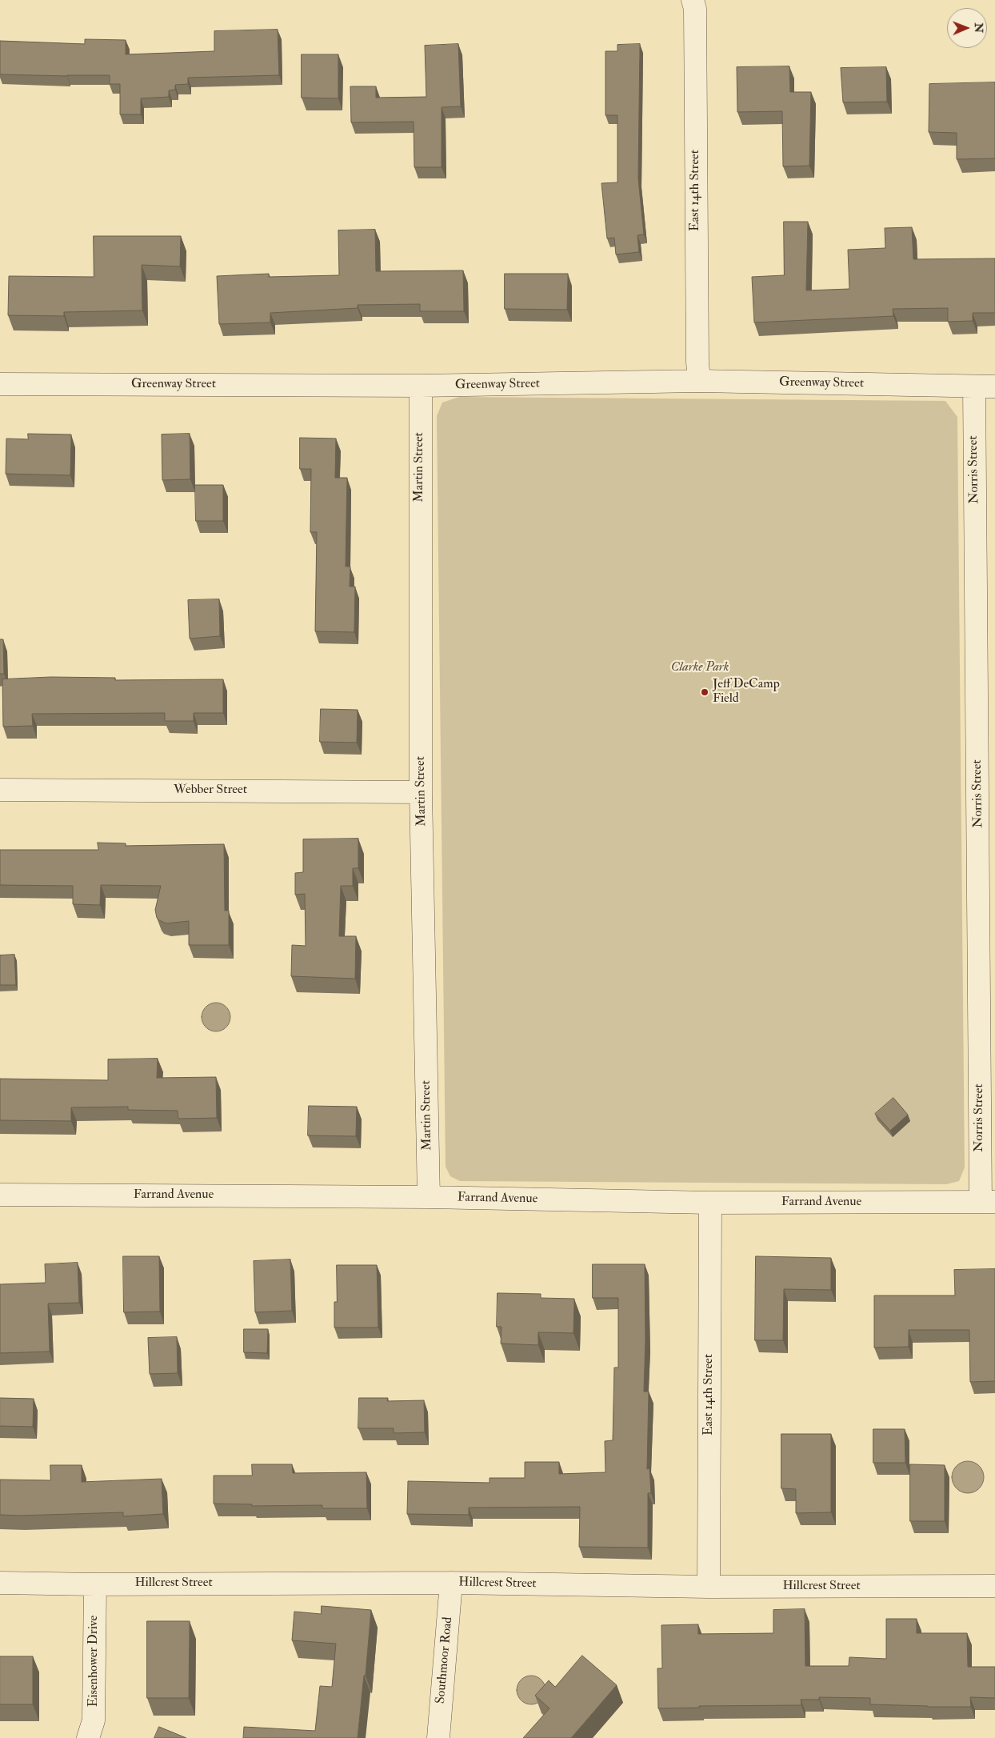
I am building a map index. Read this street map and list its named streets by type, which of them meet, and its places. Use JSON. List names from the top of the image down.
{
  "streets": {
    "street": [
      "East 14th Street",
      "Greenway Street",
      "Martin Street",
      "Norris Street",
      "Webber Street",
      "Farrand Avenue",
      "Hillcrest Street",
      "Southmoor Road",
      "Eisenhower Drive"
    ]
  },
  "crossings": [
    ["East 14th Street", "Greenway Street"],
    ["East 14th Street", "Farrand Avenue"],
    ["East 14th Street", "Hillcrest Street"],
    ["Greenway Street", "Martin Street"],
    ["Greenway Street", "Norris Street"],
    ["Martin Street", "Webber Street"],
    ["Martin Street", "Farrand Avenue"],
    ["Norris Street", "Farrand Avenue"],
    ["Hillcrest Street", "Southmoor Road"],
    ["Hillcrest Street", "Eisenhower Drive"]
  ],
  "parks": ["Clarke Park"],
  "places": ["Jeff DeCamp Field"],
  "north": "right"
}
